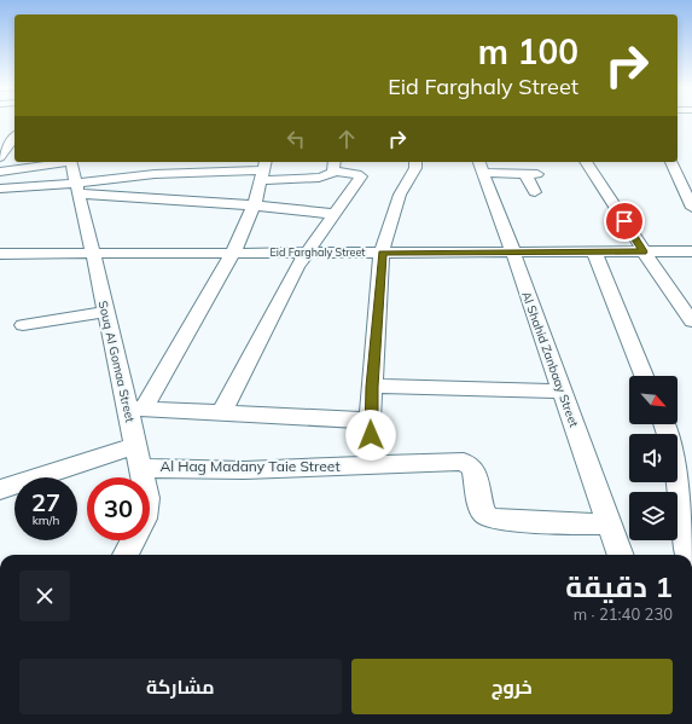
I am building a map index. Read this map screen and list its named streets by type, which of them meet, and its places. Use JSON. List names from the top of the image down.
{
  "streets": {
    "street": [
      "Eid Farghaly Street",
      "Al Shahid Zanbaay Street",
      "Souq Al Gomaa Street",
      "Al Hag Madany Taie Street"
    ]
  },
  "crossings": [
    ["Eid Farghaly Street", "Al Shahid Zanbaay Street"],
    ["Eid Farghaly Street", "Souq Al Gomaa Street"],
    ["Al Shahid Zanbaay Street", "Al Hag Madany Taie Street"],
    ["Souq Al Gomaa Street", "Al Hag Madany Taie Street"]
  ],
  "north": "bottom right",
  "page": {
    "turn": ["100 m", "Eid Farghaly Street"],
    "speed": "27 km/h",
    "limit": "30",
    "heading": ["1 دقيقة", "230 m · 21:40"],
    "buttons": ["خروج", "مشاركة"]
  }
}
